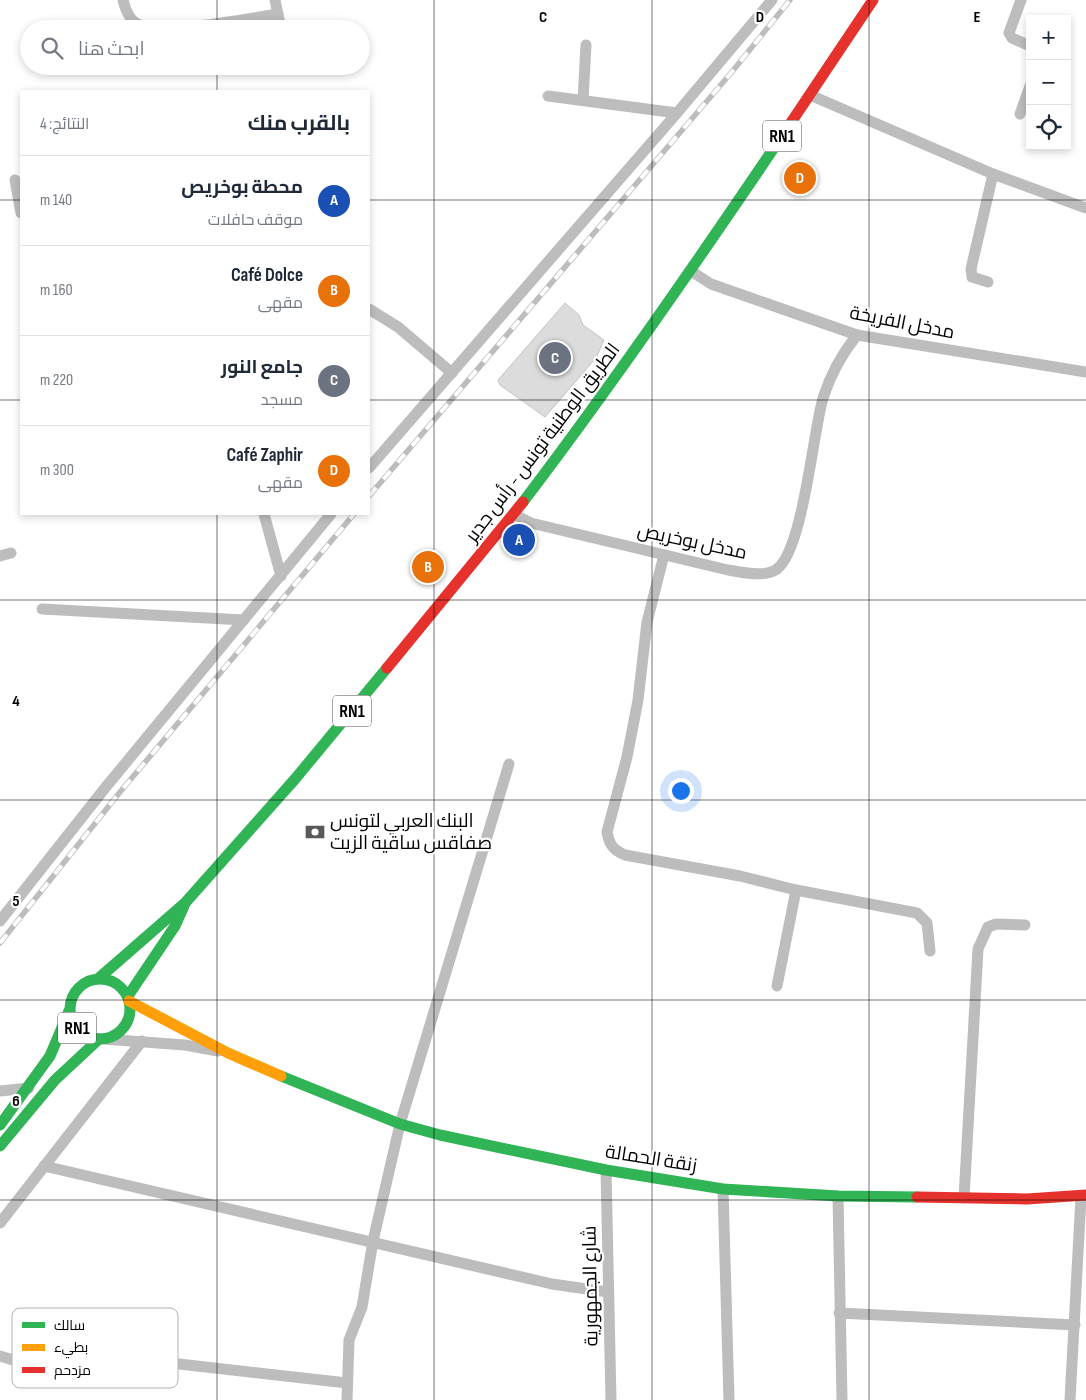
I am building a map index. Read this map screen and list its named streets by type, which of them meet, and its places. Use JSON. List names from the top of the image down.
{
  "streets": {
    "main road": ["RN1", "الطريق الوطنية تونس - رأس جدير", "زنقة الحمالة"],
    "street": ["مدخل الفريخة", "مدخل بوخريص", "شارع الجمهورية"]
  },
  "crossings": [
    ["RN1", "الطريق الوطنية تونس - رأس جدير"],
    ["RN1", "زنقة الحمالة"],
    ["مدخل الفريخة", "الطريق الوطنية تونس - رأس جدير"],
    ["مدخل الفريخة", "مدخل بوخريص"],
    ["الطريق الوطنية تونس - رأس جدير", "مدخل بوخريص"],
    ["الطريق الوطنية تونس - رأس جدير", "زنقة الحمالة"],
    ["زنقة الحمالة", "شارع الجمهورية"]
  ],
  "places": {
    "bank": ["البنك العربي لتونس صفاقس ساقية الزيت"]
  },
  "legend": ["سالك", "بطيء", "مزدحم"],
  "page": {
    "map_buttons": ["+", "−"],
    "search": "ابحث هنا",
    "heading": ["بالقرب منك", "النتائج: 4"],
    "list": [
      {
        "mark": "A",
        "name": "محطة بوخريص",
        "note": "موقف حافلات",
        "value": "140 m"
      },
      {
        "mark": "B",
        "name": "Café Dolce",
        "note": "مقهى",
        "value": "160 m"
      },
      {
        "mark": "C",
        "name": "جامع النور",
        "note": "مسجد",
        "value": "220 m"
      },
      {
        "mark": "D",
        "name": "Café Zaphir",
        "note": "مقهى",
        "value": "300 m"
      }
    ],
    "pins": [
      "D",
      "C",
      "A",
      "B"
    ]
  },
  "grid": {
    "columns": ["C", "D", "E"],
    "rows": ["4", "5", "6"]
  }
}
